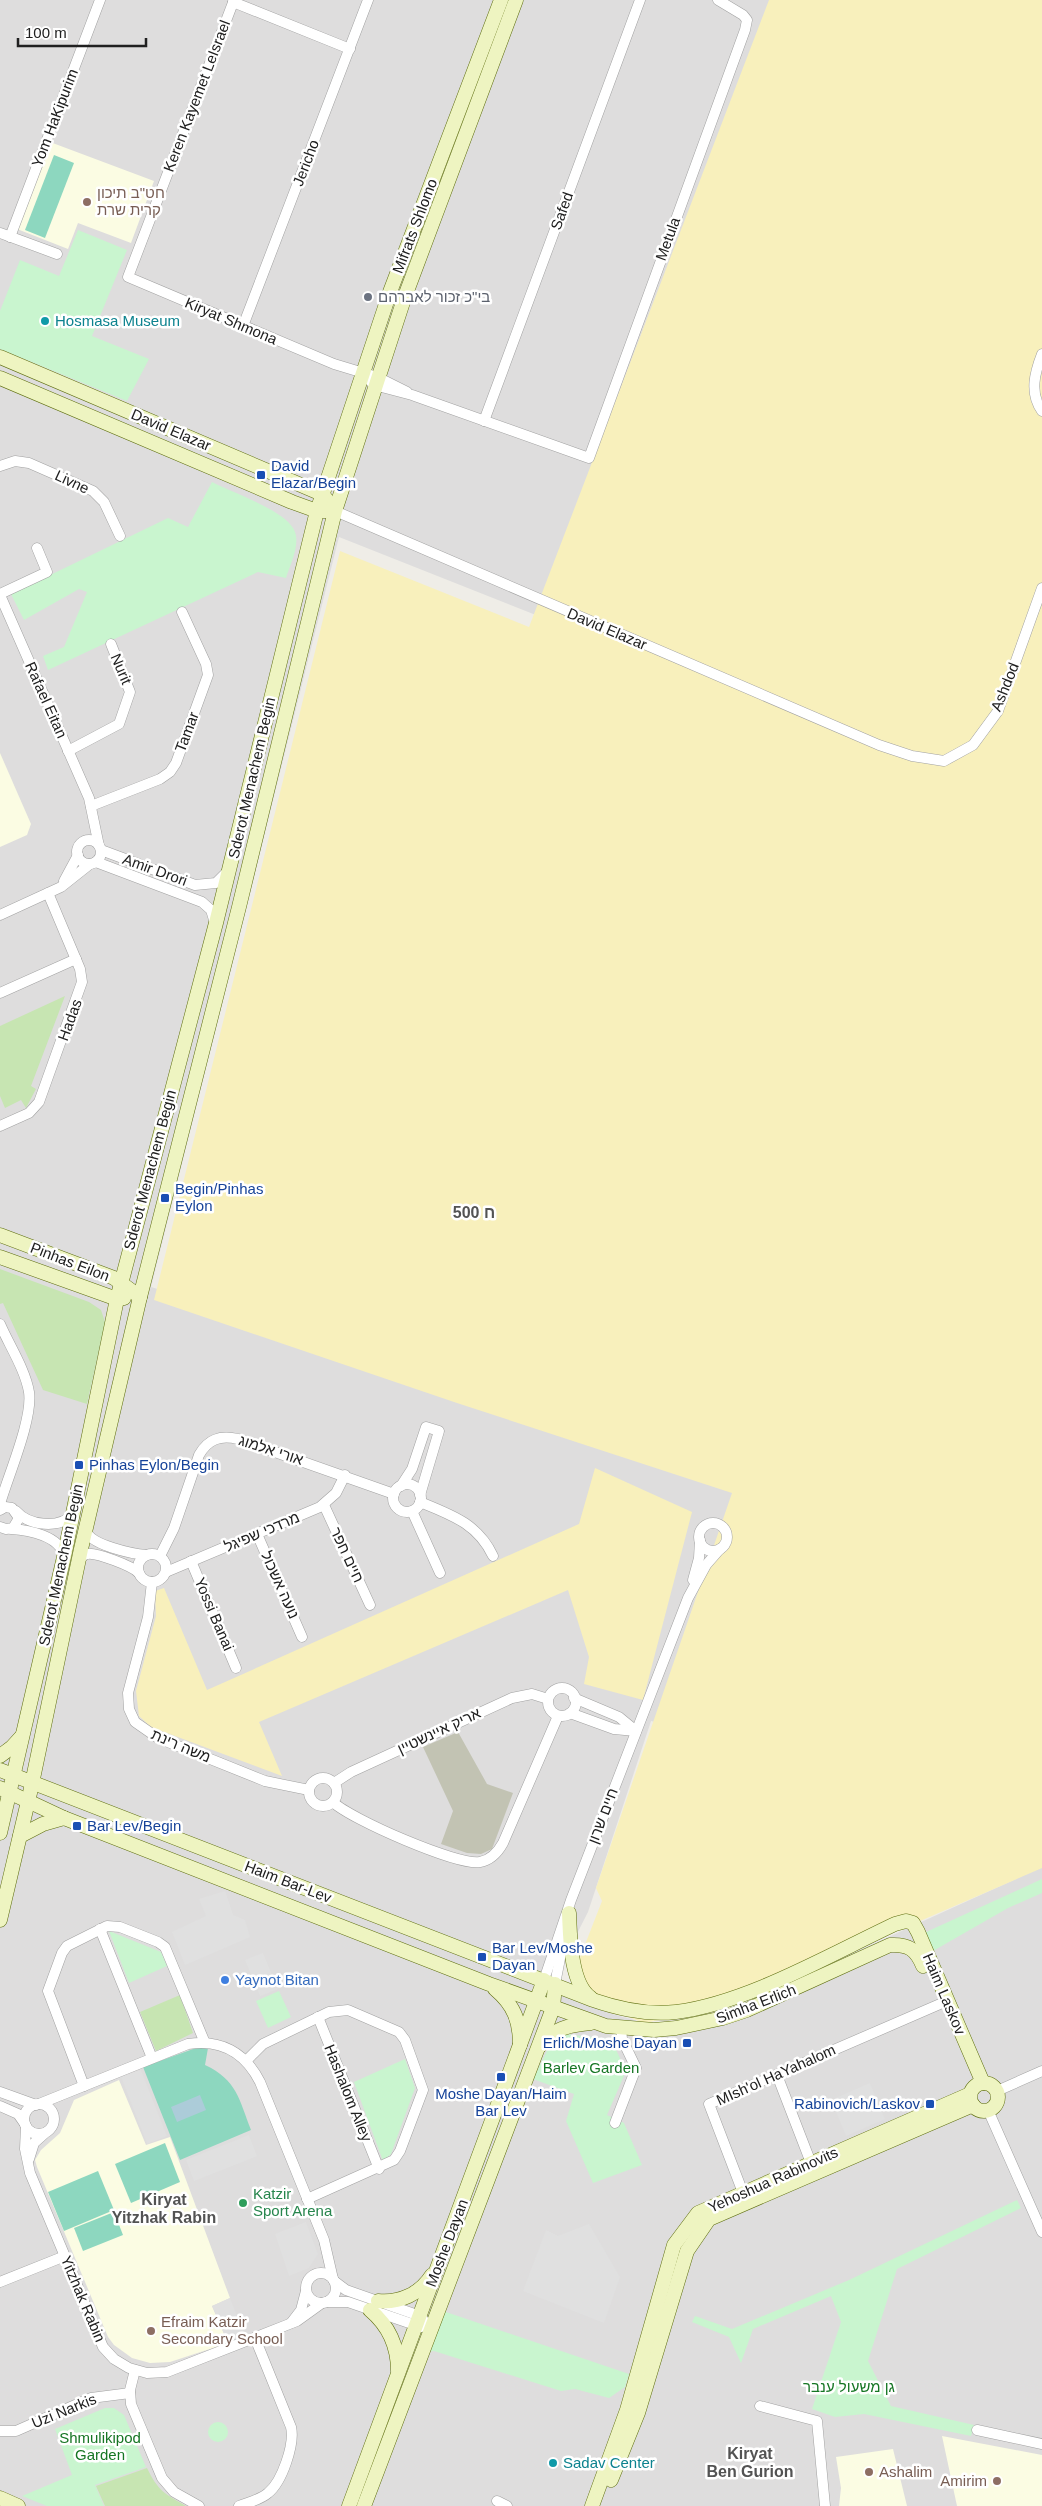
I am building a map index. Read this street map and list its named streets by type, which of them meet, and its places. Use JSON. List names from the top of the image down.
{
  "streets": {
    "street": [
      "Keren Kayemet LeIsrael",
      "Yom HaKipurim",
      "Jericho",
      "Safed",
      "Mifrats Shlomo",
      "Metula",
      "Kiryat Shmona",
      "David Elazar",
      "Livne",
      "Nurit",
      "Ashdod",
      "Rafael Eitan",
      "Tamar",
      "Sderot Menachem Begin",
      "Amir Drori",
      "Hadas",
      "Pinhas Eilon",
      "אורי אלמוג",
      "מרדכי שפיגל",
      "חיים חפר",
      "נועה אשכול",
      "Yossi Banai",
      "אריק איינשטיין",
      "משה רינת",
      "חיים שרון",
      "Haim Bar-Lev",
      "Haim Laskov",
      "Simha Erlich",
      "MIsh'ol HaYahalom",
      "Hashalom Alley",
      "Yehoshua Rabinovits",
      "Moshe Dayan",
      "Yitzhak Rabin",
      "Uzi Narkis"
    ]
  },
  "crossings": [
    ["Keren Kayemet LeIsrael", "Kiryat Shmona"],
    ["Jericho", "Kiryat Shmona"],
    ["Safed", "Metula"],
    ["Mifrats Shlomo", "Kiryat Shmona"],
    ["Mifrats Shlomo", "David Elazar"],
    ["Mifrats Shlomo", "Sderot Menachem Begin"],
    ["David Elazar", "Ashdod"],
    ["David Elazar", "Sderot Menachem Begin"],
    ["Nurit", "Rafael Eitan"],
    ["Rafael Eitan", "Tamar"],
    ["Rafael Eitan", "Amir Drori"],
    ["Sderot Menachem Begin", "Amir Drori"],
    ["Sderot Menachem Begin", "Pinhas Eilon"],
    ["Sderot Menachem Begin", "Haim Bar-Lev"],
    ["אורי אלמוג", "מרדכי שפיגל"],
    ["אורי אלמוג", "משה רינת"],
    ["מרדכי שפיגל", "חיים חפר"],
    ["מרדכי שפיגל", "נועה אשכול"],
    ["מרדכי שפיגל", "Yossi Banai"],
    ["מרדכי שפיגל", "משה רינת"],
    ["אריק איינשטיין", "משה רינת"],
    ["חיים שרון", "Haim Bar-Lev"],
    ["חיים שרון", "Simha Erlich"],
    ["חיים שרון", "Moshe Dayan"],
    ["Haim Bar-Lev", "Simha Erlich"],
    ["Haim Bar-Lev", "Moshe Dayan"],
    ["Haim Laskov", "Simha Erlich"],
    ["Haim Laskov", "MIsh'ol HaYahalom"],
    ["Haim Laskov", "Yehoshua Rabinovits"],
    ["Simha Erlich", "Moshe Dayan"],
    ["MIsh'ol HaYahalom", "Yehoshua Rabinovits"]
  ],
  "districts": ["ח 500", "Kiryat Yitzhak Rabin", "Kiryat Ben Gurion"],
  "parks": ["Barlev Garden", "גן משעול ענבר", "Shmulikipod Garden"],
  "places": {
    "other": [
      "חט\"ב תיכון קרית שרת",
      "בי\"כ זכור לאברהם",
      "Hosmasa Museum",
      "Yaynot Bitan",
      "Katzir Sport Arena",
      "Efraim Katzir Secondary School",
      "Sadav Center",
      "Ashalim",
      "Amirim"
    ],
    "transit": [
      "David Elazar/Begin",
      "Begin/Pinhas Eylon",
      "Pinhas Eylon/Begin",
      "Bar Lev/Begin",
      "Bar Lev/Moshe Dayan",
      "Erlich/Moshe Dayan",
      "Moshe Dayan/Haim Bar Lev",
      "Rabinovich/Laskov"
    ]
  },
  "scale_bar": "100 m"
}
